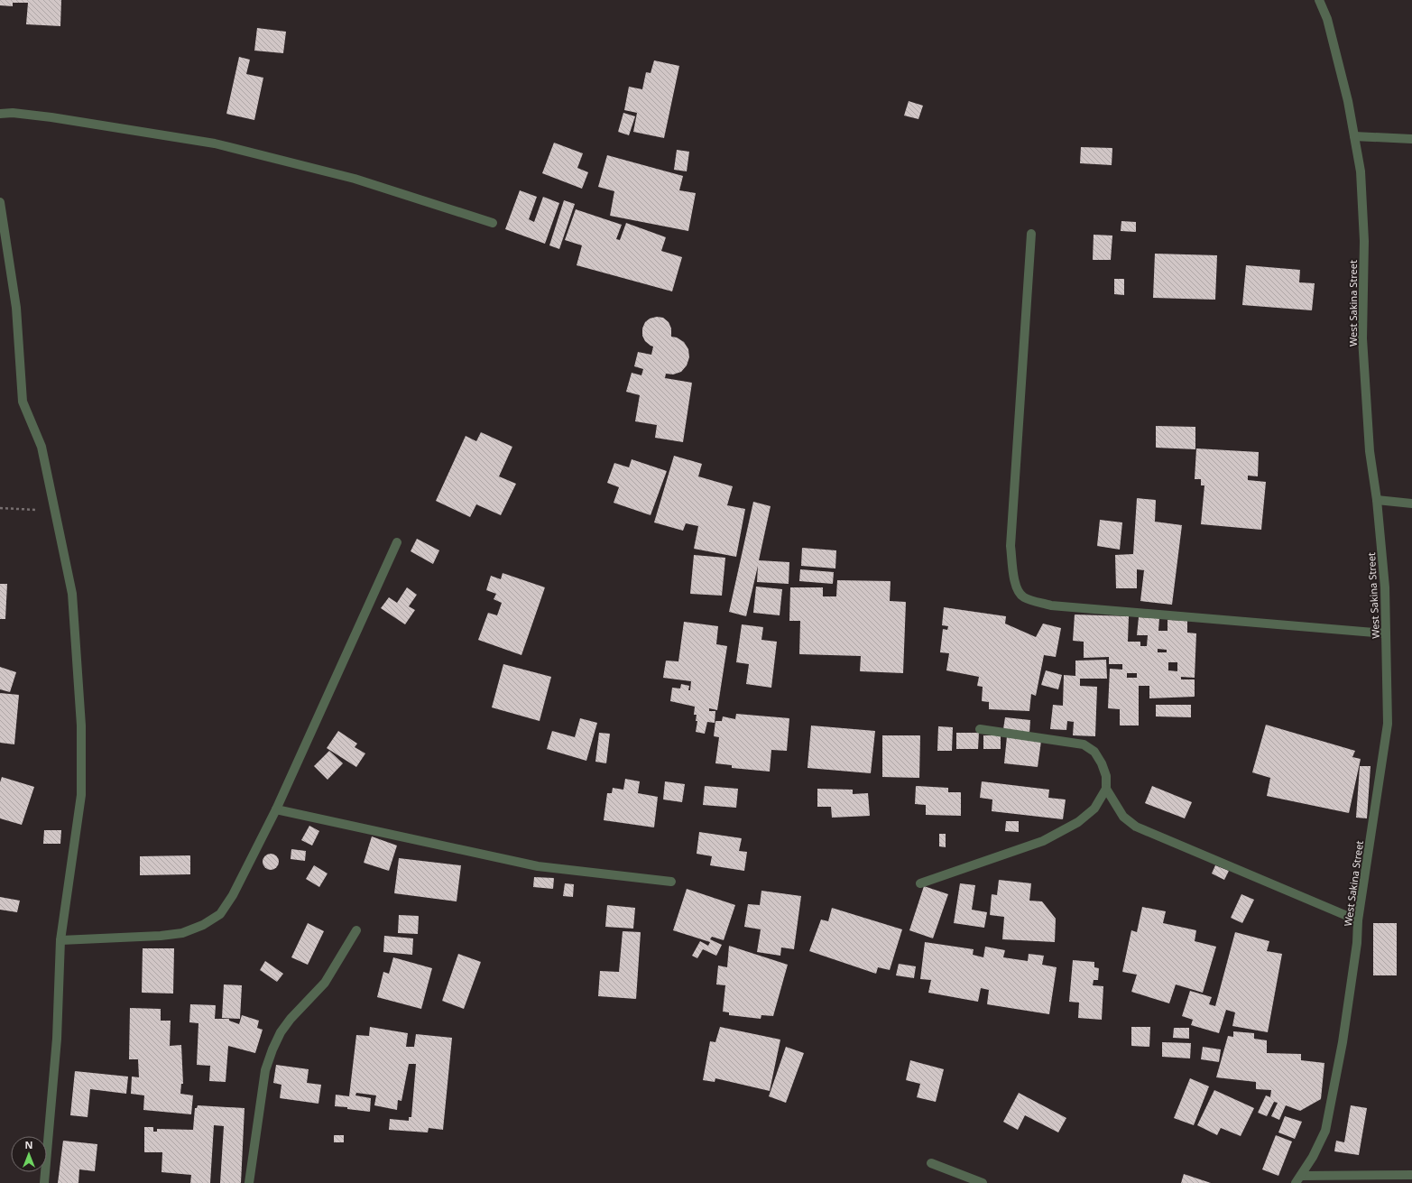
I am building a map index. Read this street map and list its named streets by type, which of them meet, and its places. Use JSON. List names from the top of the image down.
{
  "streets": {
    "street": ["West Sakina Street"]
  },
  "north": "top"
}
